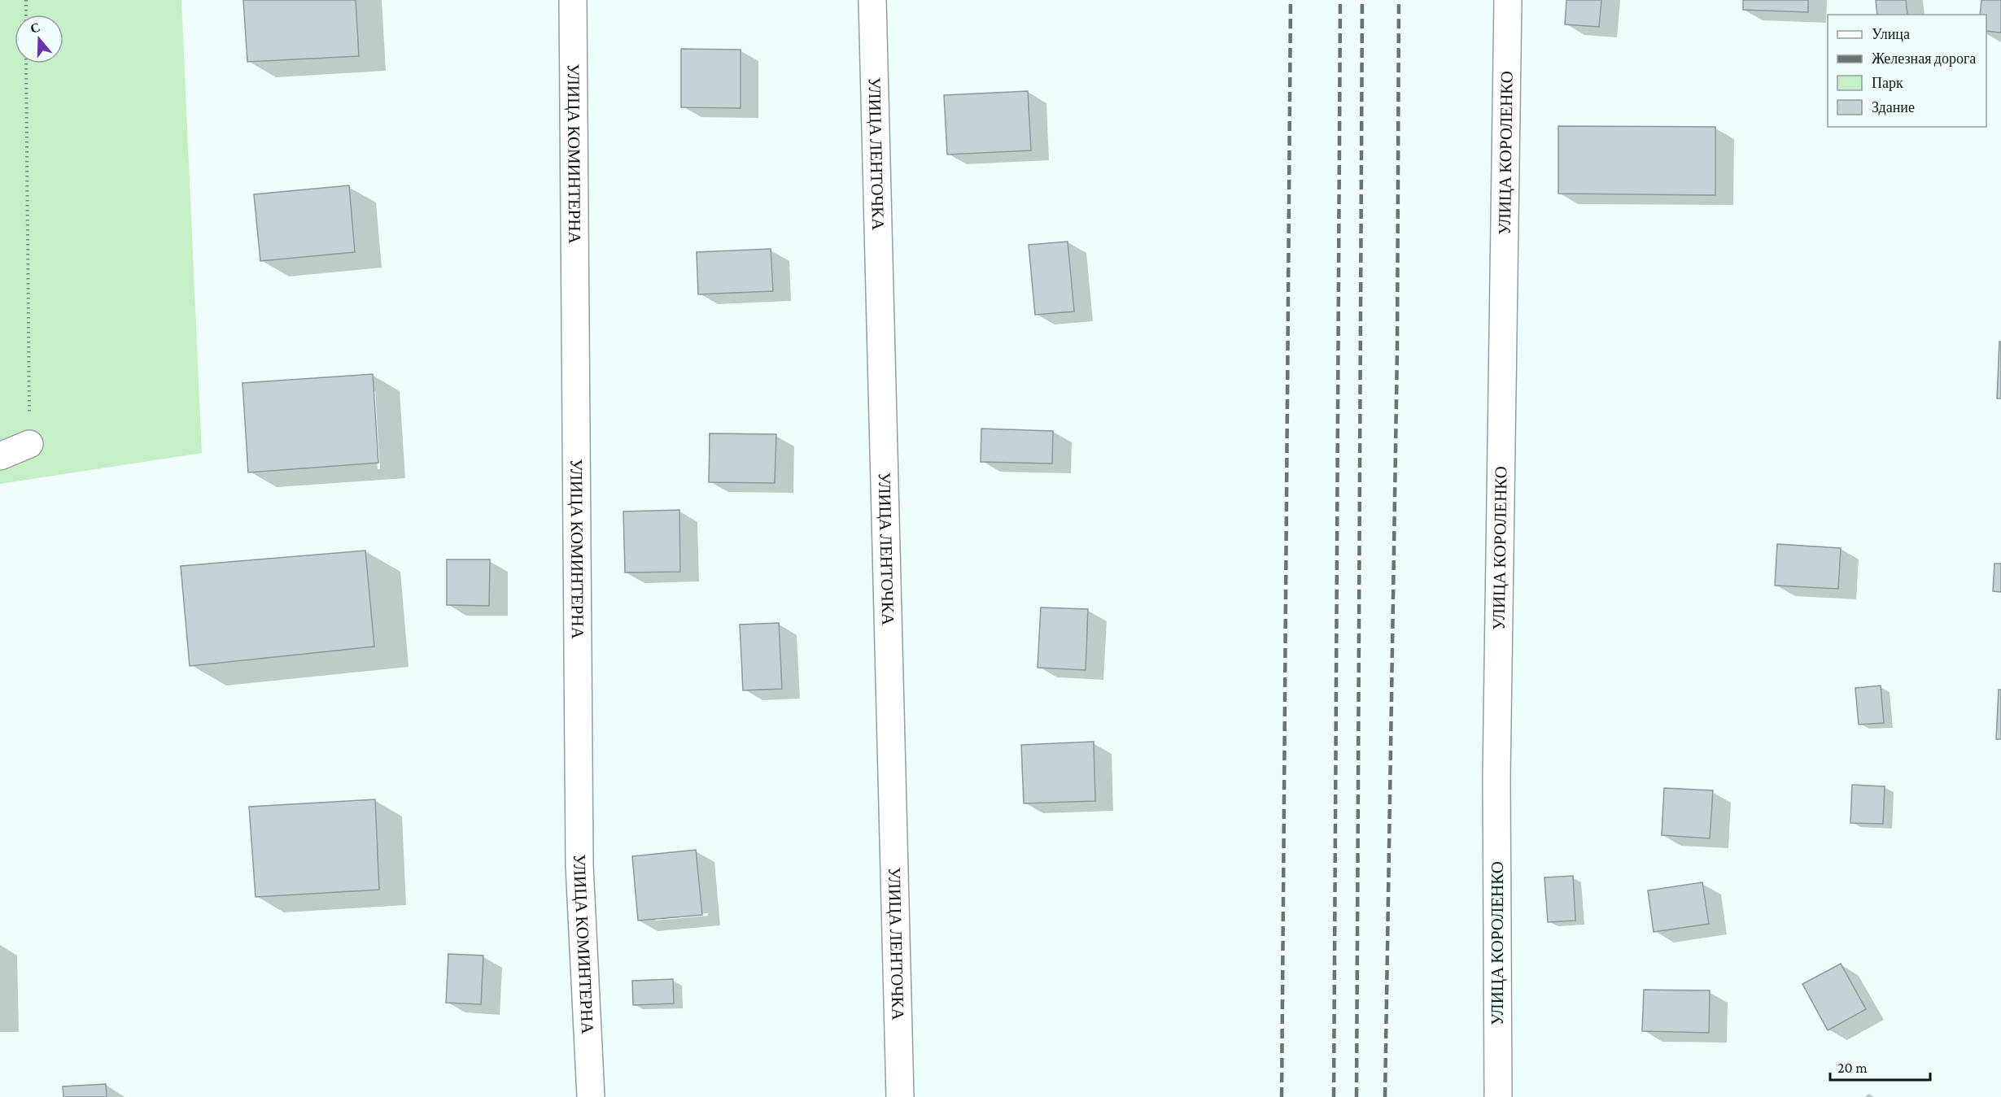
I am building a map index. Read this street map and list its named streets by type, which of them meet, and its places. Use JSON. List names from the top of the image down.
{
  "streets": {
    "street": ["УЛИЦА КОМИНТЕРНА", "УЛИЦА ЛЕНТОЧКА", "УЛИЦА КОРОЛЕНКО"]
  },
  "legend": [
    "Улица",
    "Железная дорога",
    "Парк",
    "Здание"
  ],
  "scale_bar": "20 m",
  "north": "top"
}
